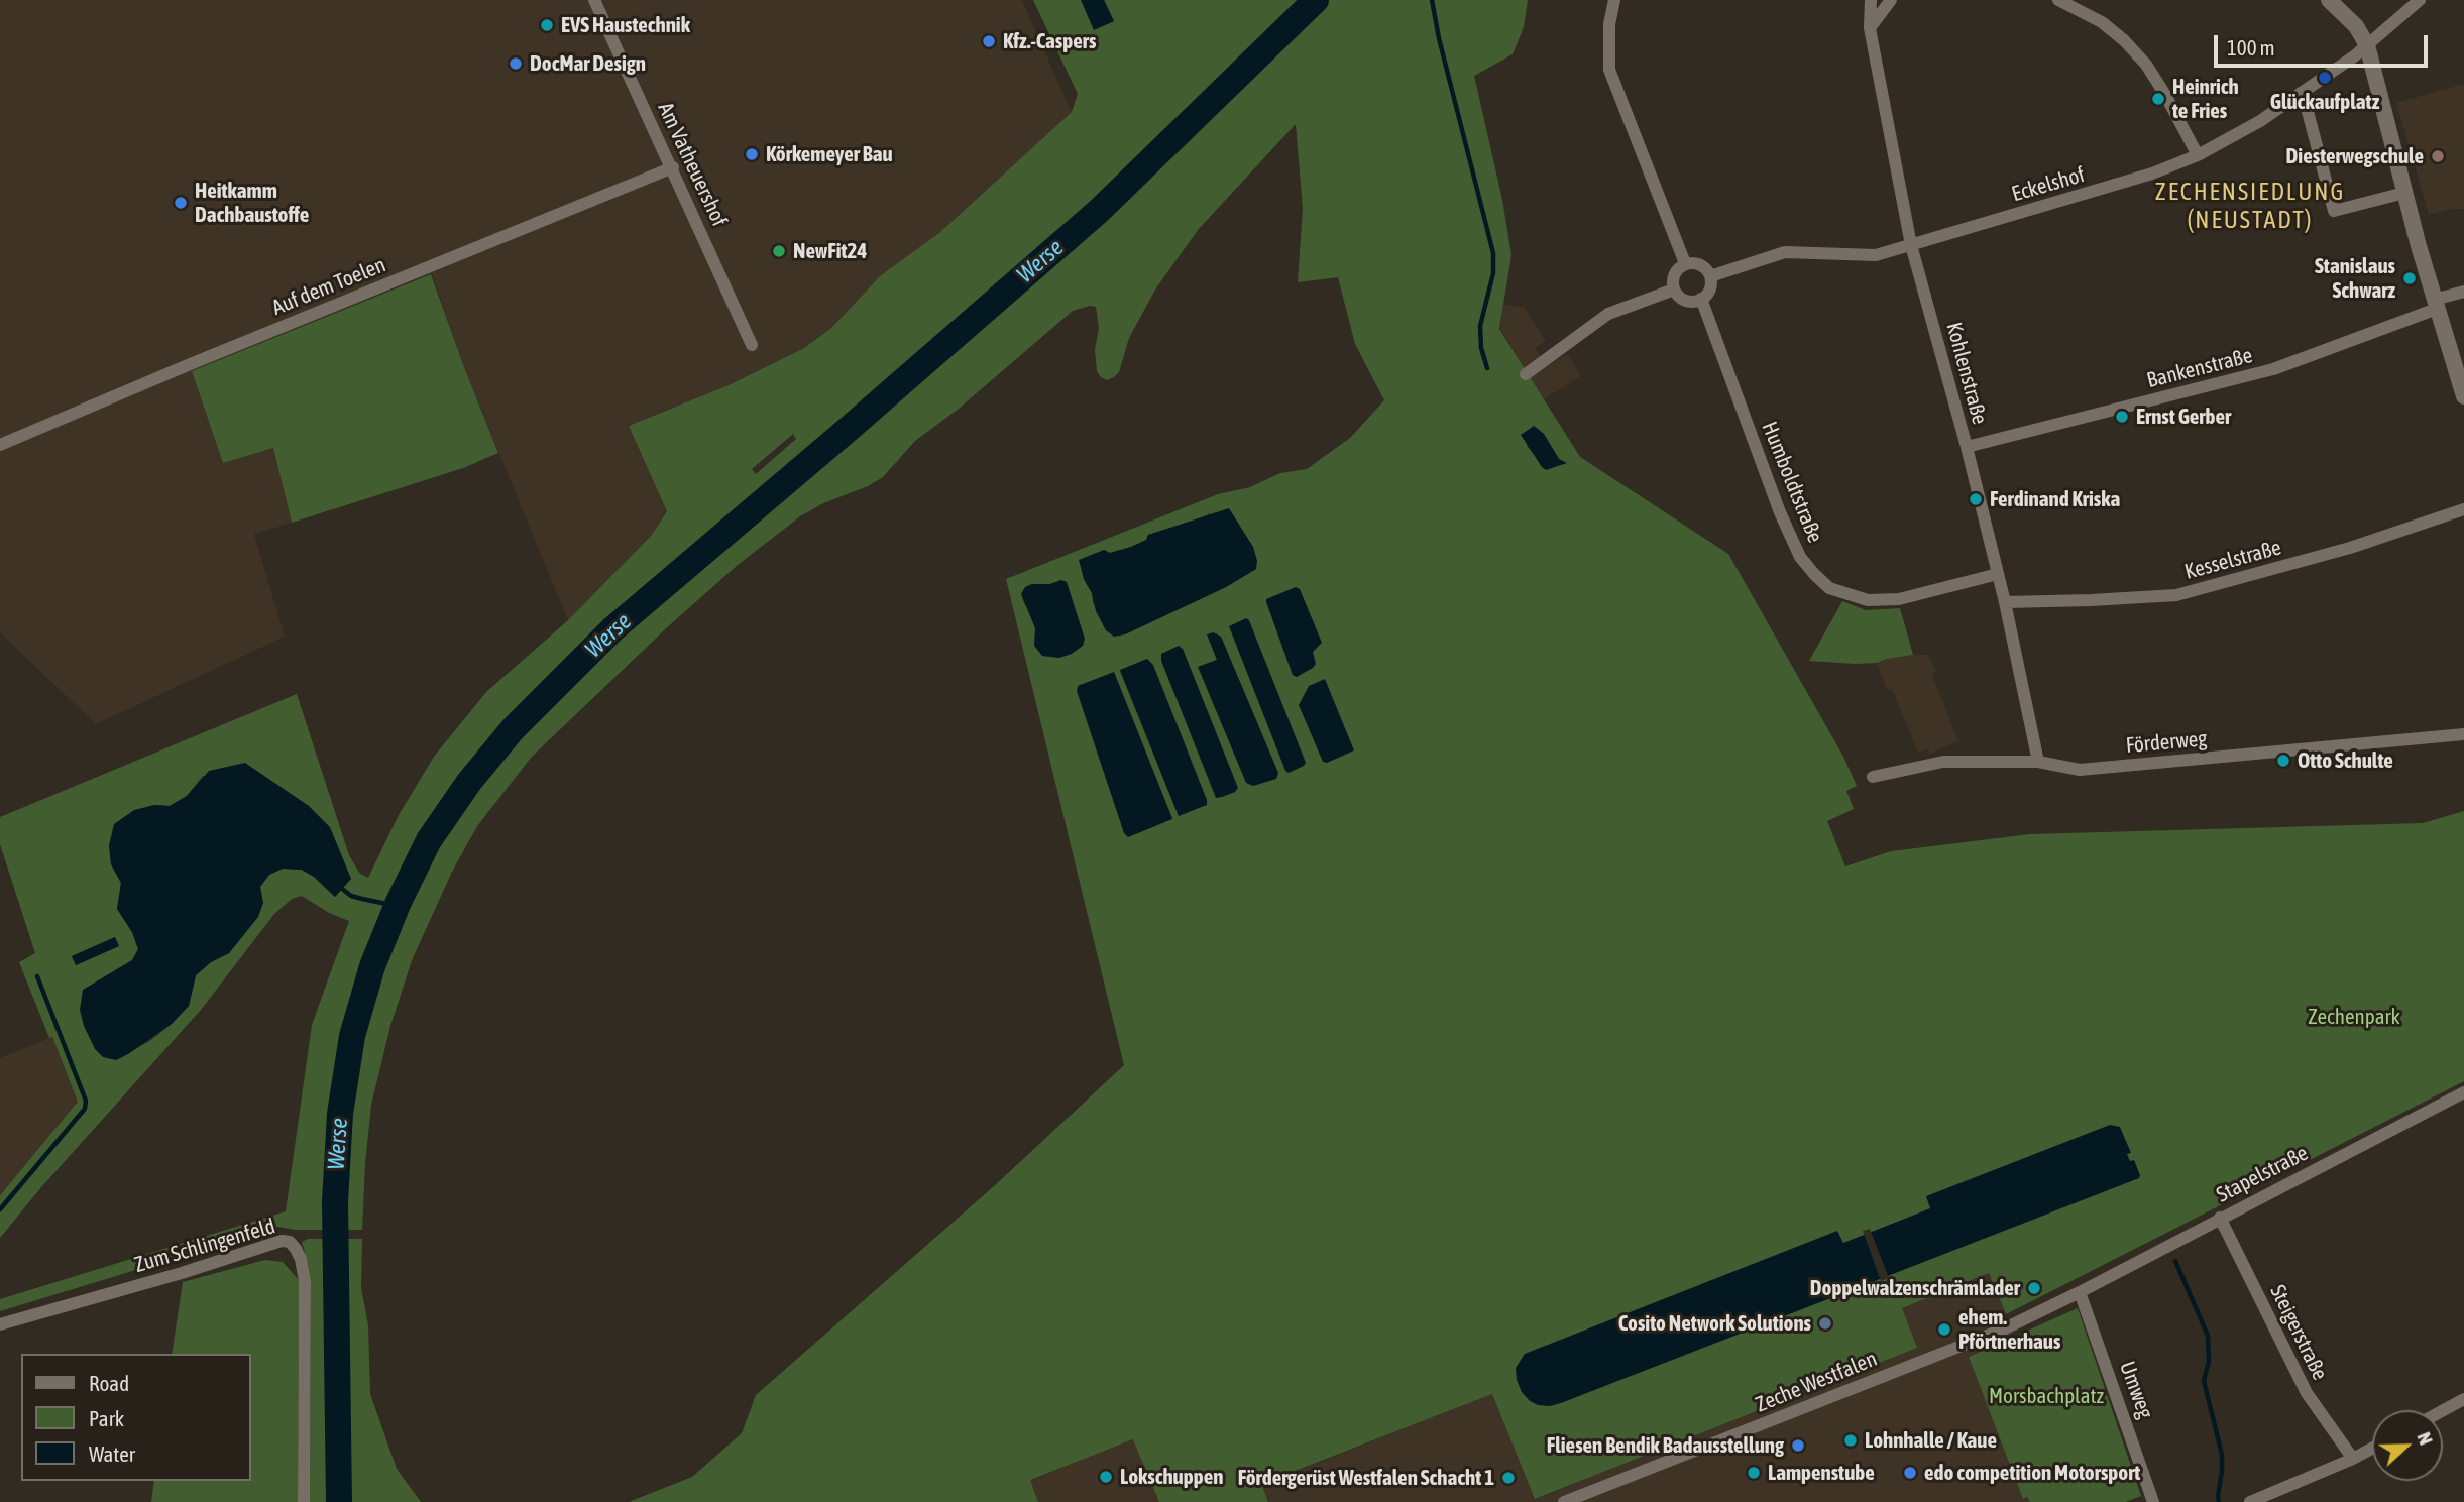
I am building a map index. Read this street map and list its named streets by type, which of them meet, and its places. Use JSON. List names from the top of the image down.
{
  "streets": {
    "street": [
      "Am Vatheuershof",
      "Eckelshof",
      "Auf dem Toelen",
      "Bankenstraße",
      "Kohlenstraße",
      "Humboldtstraße",
      "Kesselstraße",
      "Förderweg",
      "Stapelstraße",
      "Zum Schlingenfeld",
      "Steigerstraße",
      "Zeche Westfalen",
      "Umweg"
    ]
  },
  "crossings": [
    ["Am Vatheuershof", "Auf dem Toelen"],
    ["Eckelshof", "Kohlenstraße"],
    ["Eckelshof", "Humboldtstraße"],
    ["Bankenstraße", "Kohlenstraße"],
    ["Kohlenstraße", "Humboldtstraße"],
    ["Kohlenstraße", "Kesselstraße"],
    ["Kohlenstraße", "Förderweg"],
    ["Stapelstraße", "Steigerstraße"],
    ["Stapelstraße", "Zeche Westfalen"],
    ["Stapelstraße", "Umweg"],
    ["Zeche Westfalen", "Umweg"]
  ],
  "districts": ["ZECHENSIEDLUNG (NEUSTADT)"],
  "water": ["Werse"],
  "parks": ["Zechenpark", "Morsbachplatz"],
  "places": [
    "EVS Haustechnik",
    "Kfz.-Caspers",
    "DocMar Design",
    "Glückaufplatz",
    "Heinrich te Fries",
    "Körkemeyer Bau",
    "Diesterwegschule",
    "Heitkamm Dachbaustoffe",
    "NewFit24",
    "Stanislaus Schwarz",
    "Ernst Gerber",
    "Ferdinand Kriska",
    "Otto Schulte",
    "Doppelwalzenschrämlader",
    "Cosito Network Solutions",
    "ehem. Pförtnerhaus",
    "Lohnhalle / Kaue",
    "Fliesen Bendik Badausstellung",
    "Lampenstube",
    "edo competition Motorsport",
    "Lokschuppen",
    "Fördergerüst Westfalen Schacht 1"
  ],
  "legend": ["Road", "Park", "Water"],
  "scale_bar": "100 m",
  "north": "right"
}
